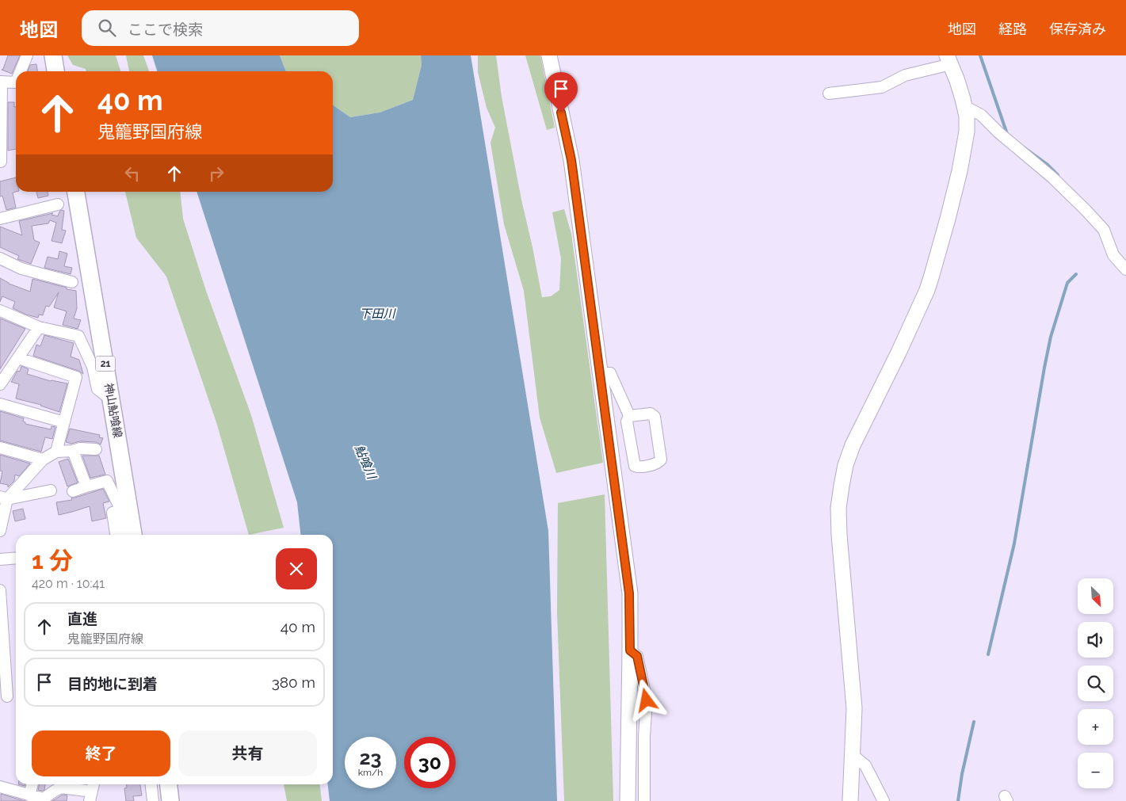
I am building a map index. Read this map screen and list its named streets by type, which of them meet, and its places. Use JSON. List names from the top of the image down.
{
  "streets": {
    "main road": ["21", "神山鮎喰線"]
  },
  "water": ["下田川", "鮎喰川"],
  "north": "bottom right",
  "page": {
    "header": "地図",
    "search": "ここで検索",
    "nav": ["地図", "経路", "保存済み"],
    "turn": ["40 m", "鬼籠野国府線"],
    "heading": ["1 分", "420 m · 10:41"],
    "map_buttons": ["+", "−"],
    "list": [
      {
        "name": "直進",
        "note": "鬼籠野国府線",
        "value": "40 m"
      },
      {
        "name": "目的地に到着",
        "value": "380 m"
      }
    ],
    "buttons": ["終了", "共有"],
    "speed": "23 km/h",
    "limit": "30"
  }
}
